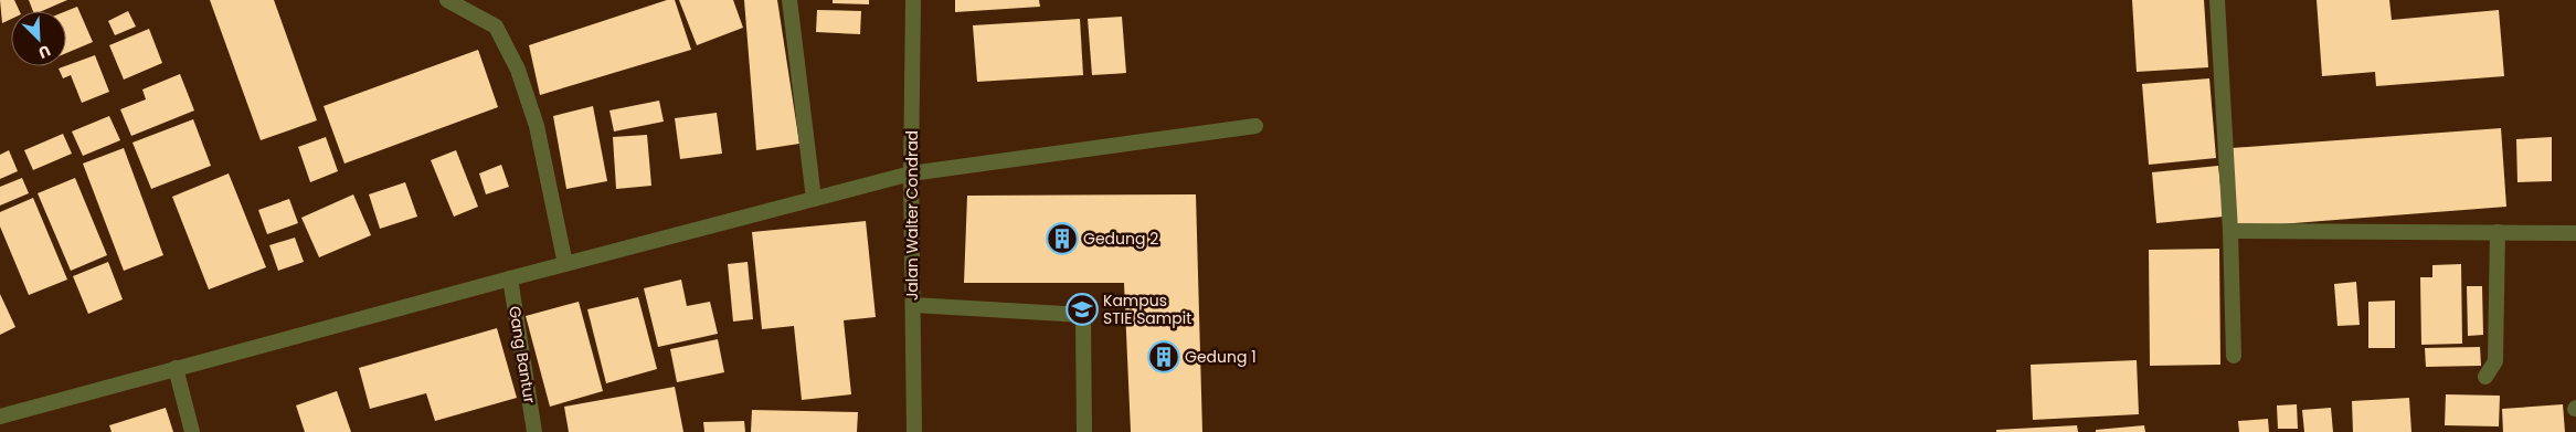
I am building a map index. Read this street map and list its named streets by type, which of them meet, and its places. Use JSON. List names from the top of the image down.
{
  "streets": {
    "street": ["Jalan Walter Condrad", "Gang Bantur"]
  },
  "places": {
    "building": ["Gedung 2", "Gedung 1"],
    "school or university": ["Kampus STIE Sampit"]
  },
  "north": "bottom right"
}
